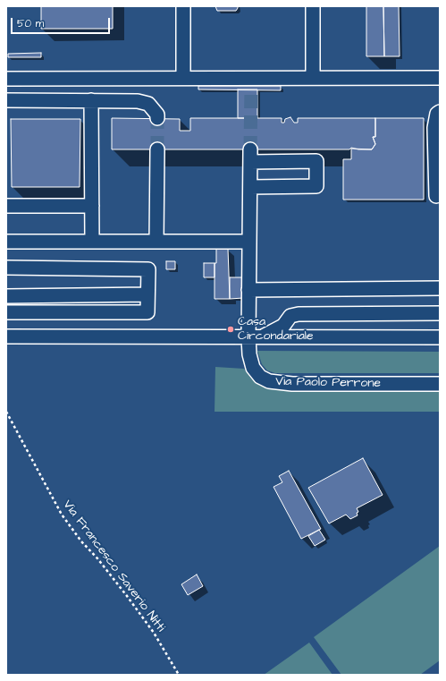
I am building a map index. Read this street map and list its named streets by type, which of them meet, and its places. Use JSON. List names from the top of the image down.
{
  "streets": {
    "street": ["Via Paolo Perrone"],
    "path": ["Via Francesco Saverio Nitti"]
  },
  "places": ["Casa Circondariale"],
  "scale_bar": "50 m"
}
